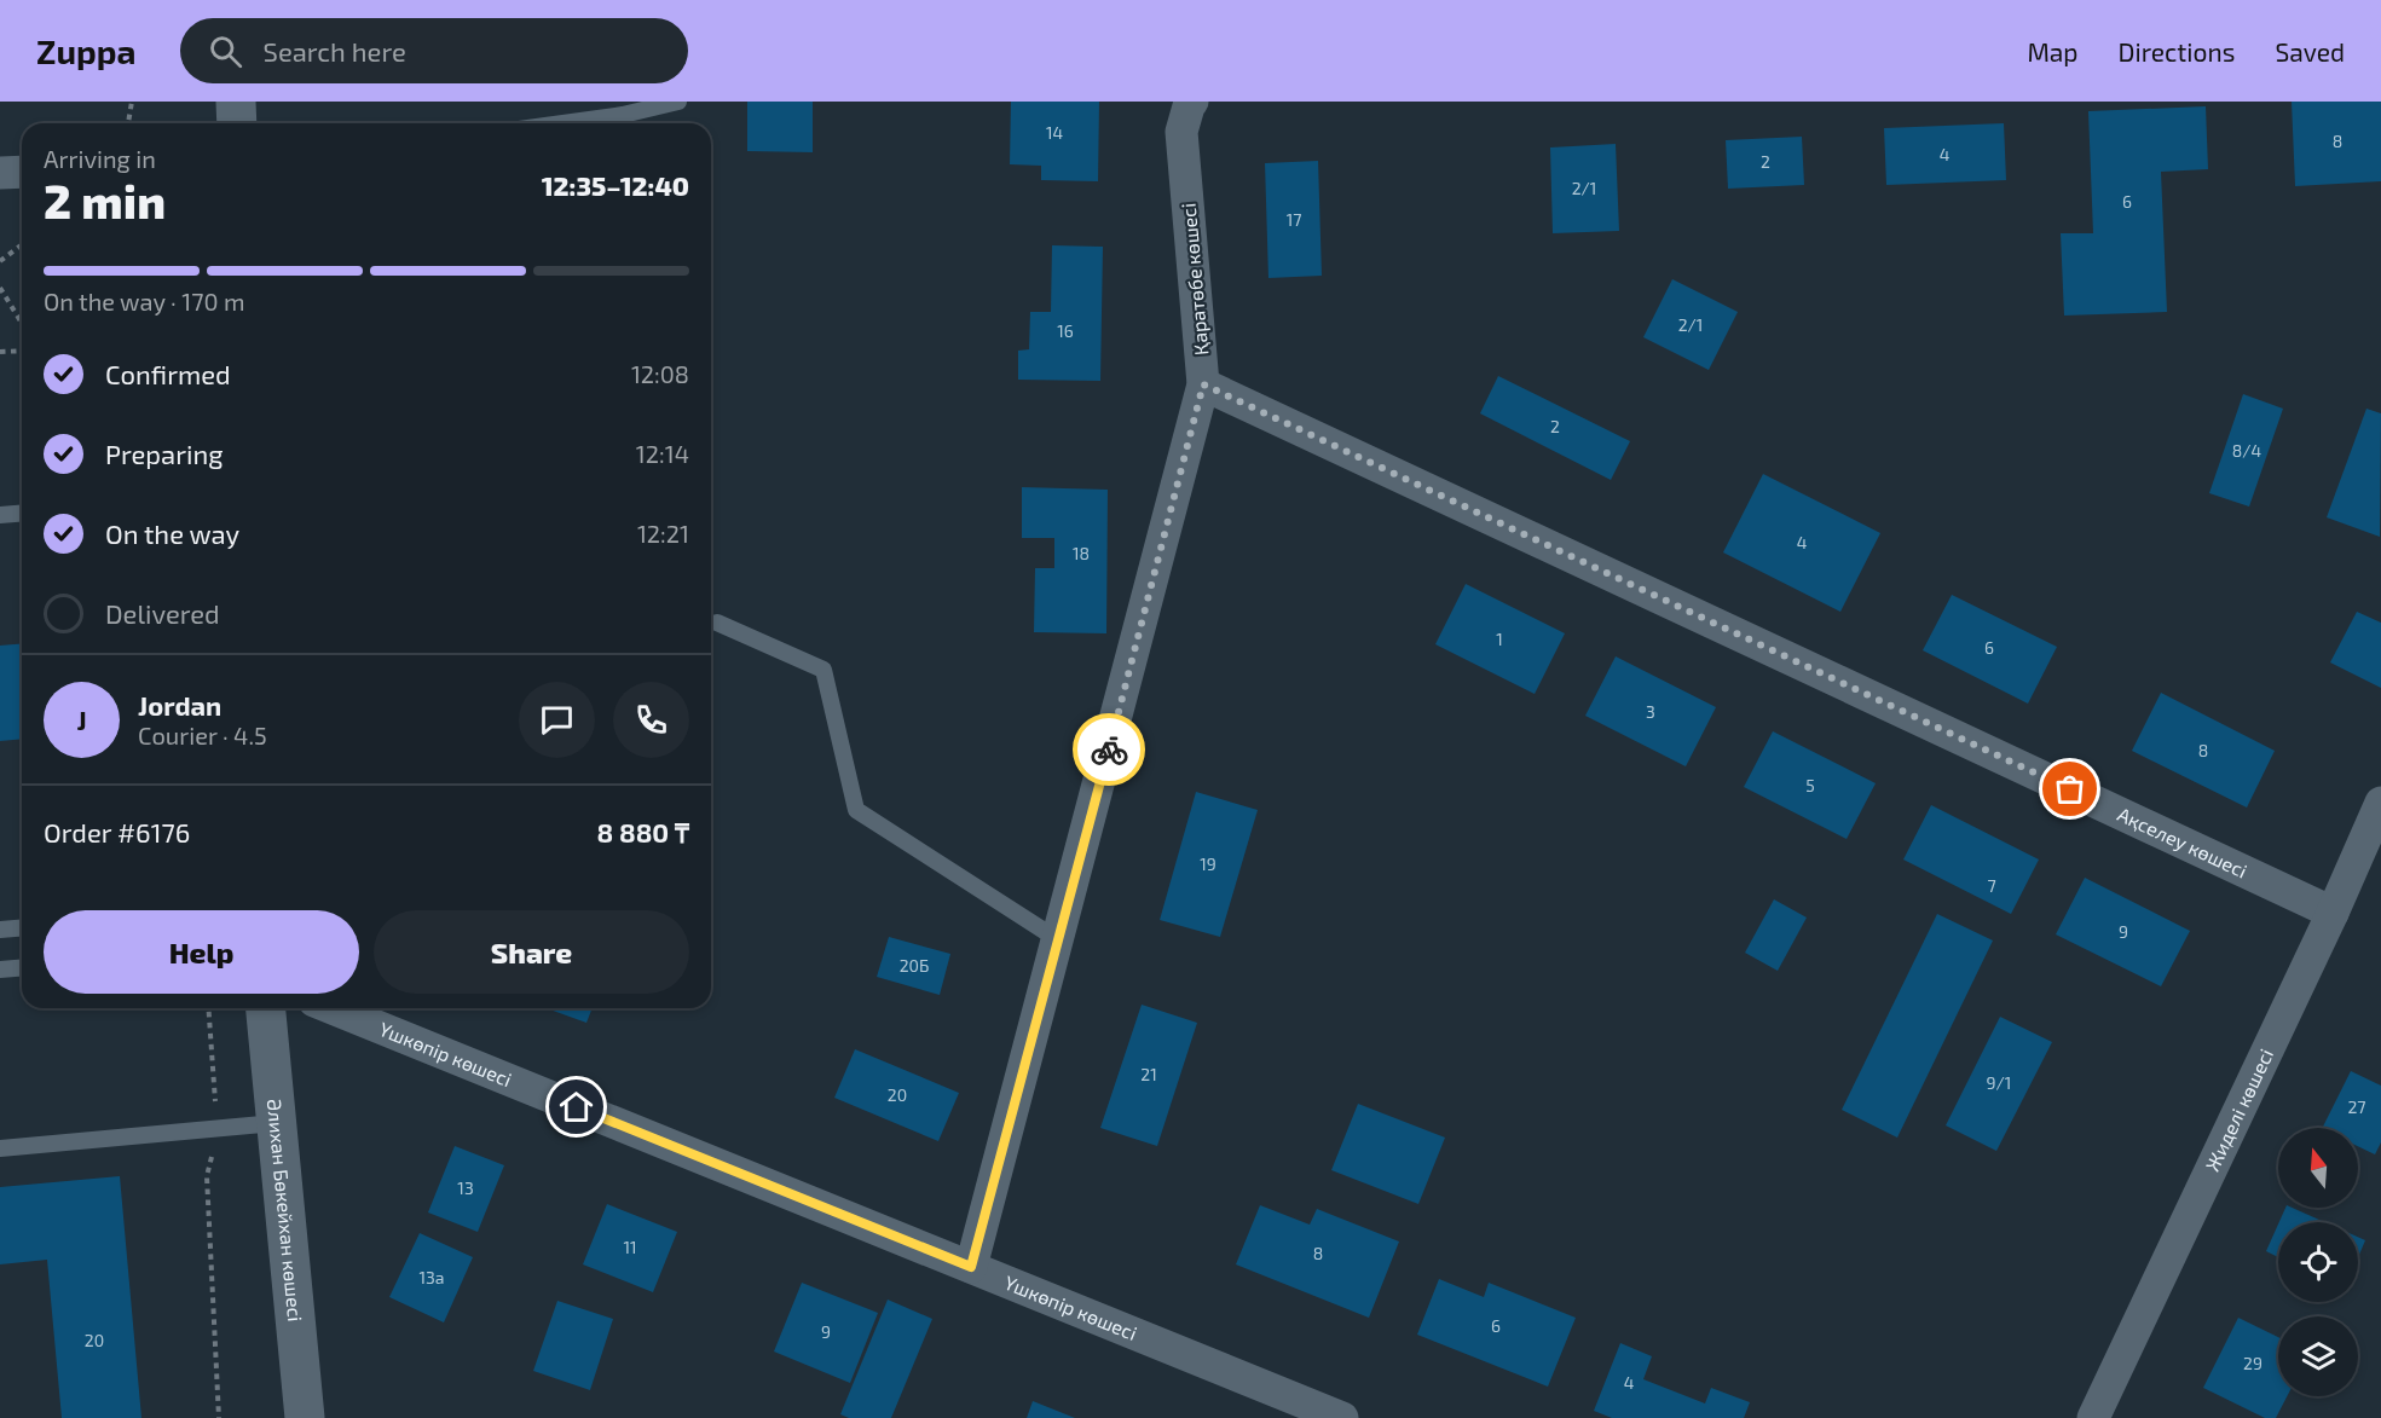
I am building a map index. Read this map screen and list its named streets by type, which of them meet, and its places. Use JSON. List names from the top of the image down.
{
  "streets": {
    "street": [
      "Қаратөбе көшесі",
      "Ақселеу көшесі",
      "Үшкөпір көшесі",
      "Жиделі көшесі",
      "Әлихан Бөкейхан көшесі"
    ]
  },
  "crossings": [
    ["Қаратөбе көшесі", "Ақселеу көшесі"],
    ["Қаратөбе көшесі", "Үшкөпір көшесі"],
    ["Ақселеу көшесі", "Жиделі көшесі"]
  ],
  "house_numbers": [
    "14",
    "8",
    "4",
    "2",
    "2/1",
    "6",
    "17",
    "2/1",
    "16",
    "2",
    "8/4",
    "4",
    "18",
    "1",
    "6",
    "3",
    "8",
    "5",
    "19",
    "7",
    "9",
    "20Б",
    "21",
    "9/1",
    "20",
    "27",
    "13",
    "11",
    "8",
    "13а",
    "6",
    "9",
    "20",
    "29",
    "4"
  ],
  "north": "top",
  "page": {
    "header": "Zuppa",
    "search": "Search here",
    "nav": ["Map", "Directions", "Saved"],
    "heading": ["2 min", "Arriving in", "12:35–12:40"],
    "panel": [
      "Jordan",
      "Courier · 4.5",
      "Order #6176",
      "8 880 ₸"
    ],
    "bar": "On the way · 170 m",
    "list": [
      ["Confirmed", "12:08"],
      ["Preparing", "12:14"],
      ["On the way", "12:21"],
      "Delivered"
    ],
    "round": "J",
    "buttons": ["Help", "Share"]
  }
}
